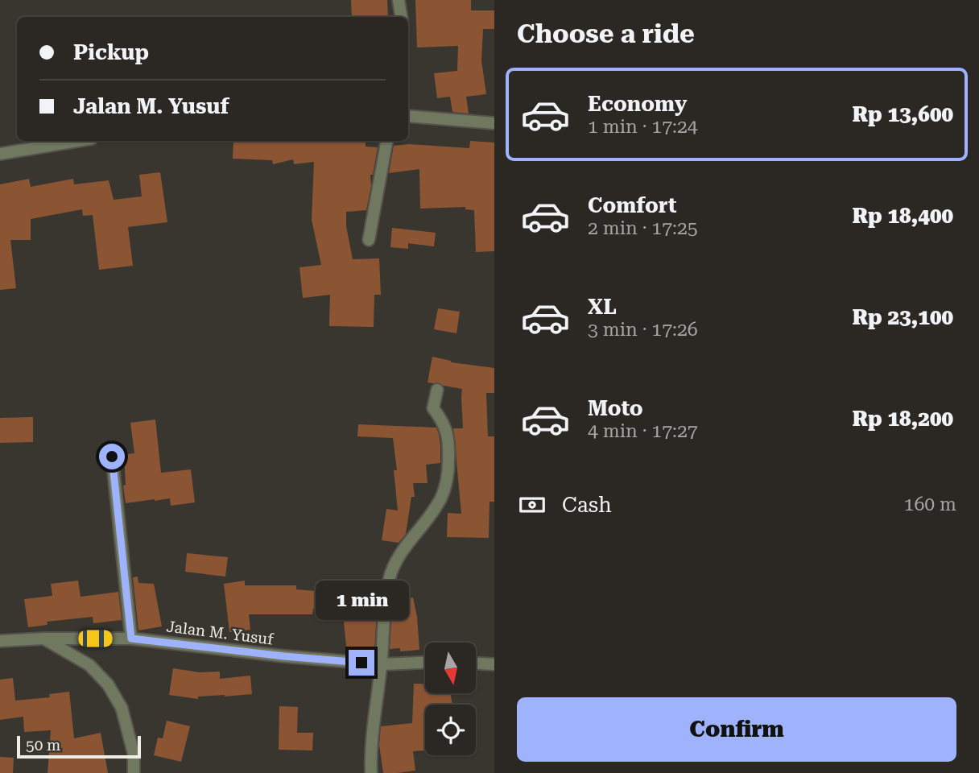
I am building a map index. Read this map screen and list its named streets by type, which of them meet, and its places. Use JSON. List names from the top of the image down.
{
  "streets": {
    "street": ["Jalan M. Yusuf"]
  },
  "scale_bar": "50 m",
  "north": "bottom",
  "page": {
    "heading": "Choose a ride",
    "banner": ["Pickup", "Jalan M. Yusuf"],
    "list": [
      {
        "name": "Economy",
        "note": "1 min · 17:24",
        "value": "Rp 13,600"
      },
      {
        "name": "Comfort",
        "note": "2 min · 17:25",
        "value": "Rp 18,400"
      },
      {
        "name": "XL",
        "note": "3 min · 17:26",
        "value": "Rp 23,100"
      },
      {
        "name": "Moto",
        "note": "4 min · 17:27",
        "value": "Rp 18,200"
      }
    ],
    "pay": ["Cash", "160 m"],
    "bubble": "1 min",
    "buttons": "Confirm",
    "scale": "50 m"
  }
}
